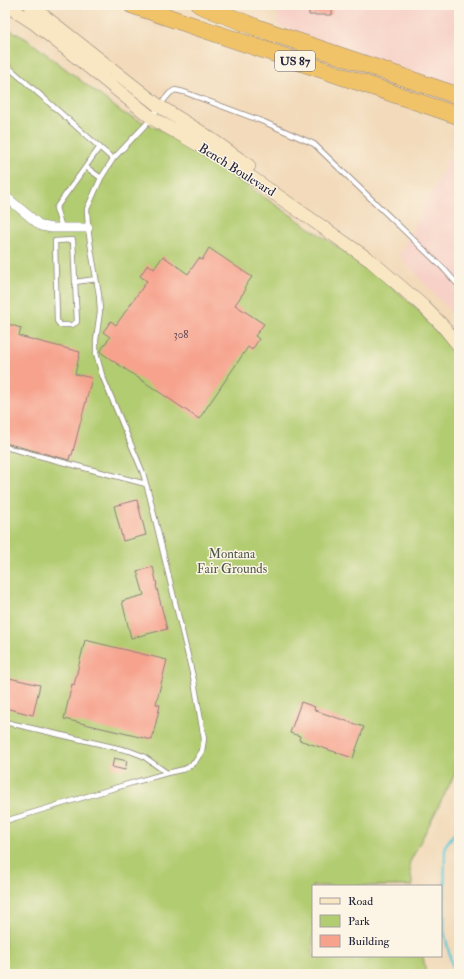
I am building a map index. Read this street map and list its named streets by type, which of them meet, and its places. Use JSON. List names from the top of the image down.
{
  "streets": {
    "highway": ["US 87"],
    "main road": ["Bench Boulevard"]
  },
  "parks": ["Montana Fair Grounds"],
  "house_numbers": ["308"],
  "legend": ["Road", "Park", "Building"]
}
